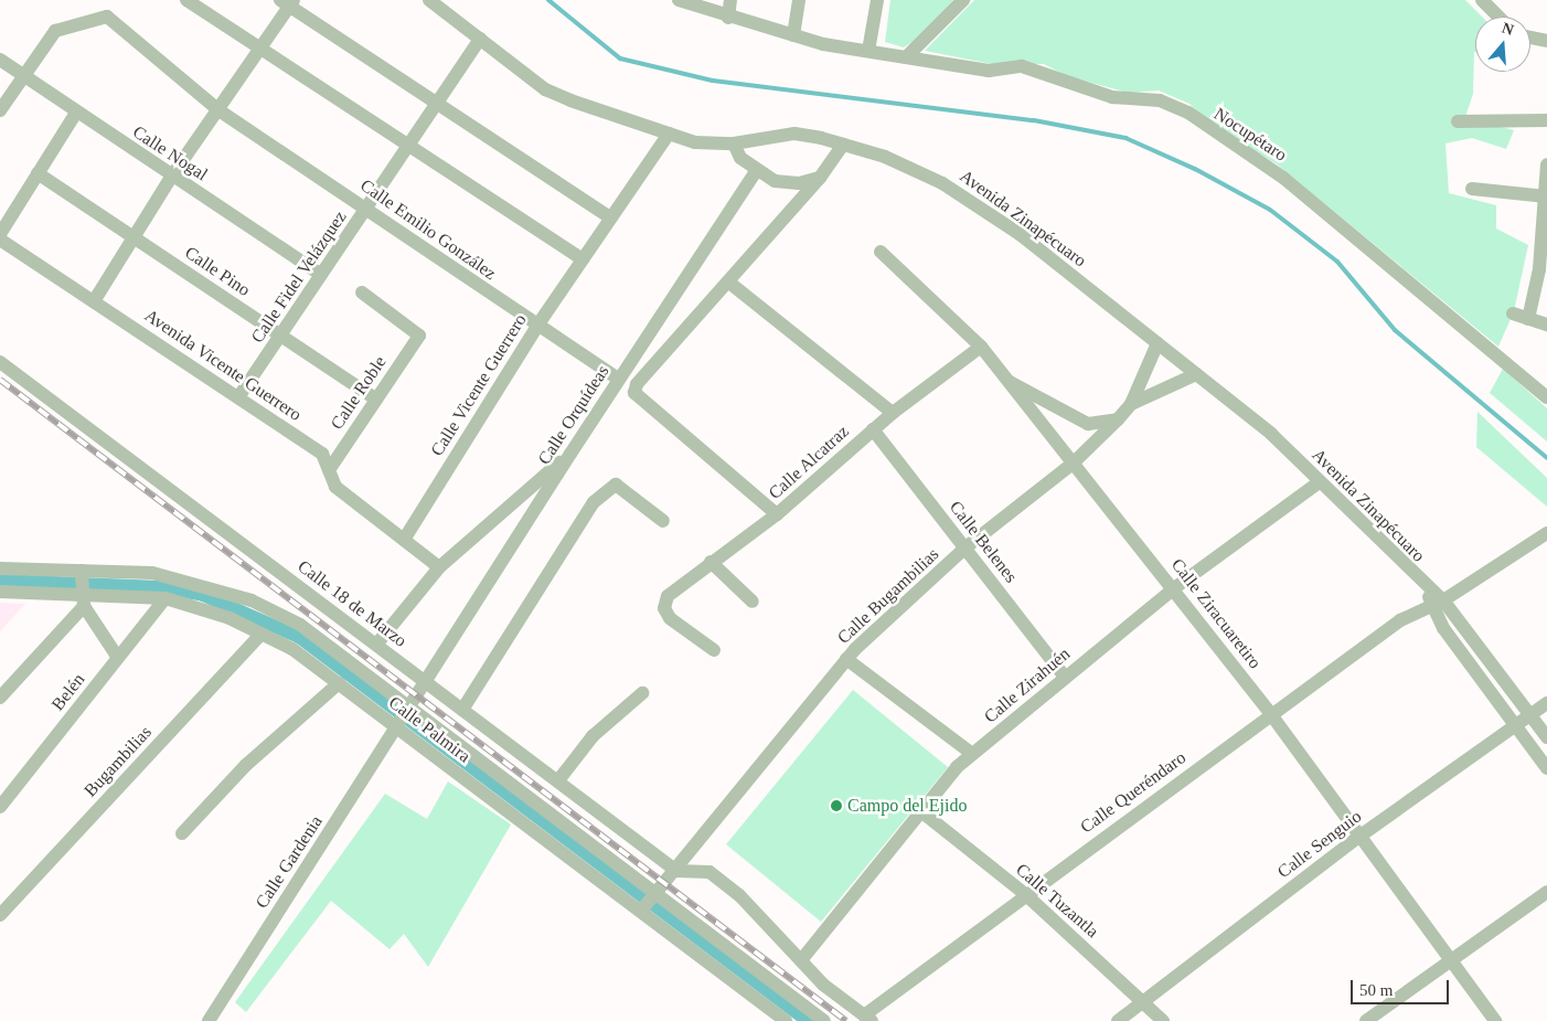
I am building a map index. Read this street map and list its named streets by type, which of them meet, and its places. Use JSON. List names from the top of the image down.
{
  "streets": {
    "street": [
      "Nocupétaro",
      "Calle Nogal",
      "Avenida Zinapécuaro",
      "Calle Emilio González",
      "Calle Pino",
      "Calle Fidel Velázquez",
      "Avenida Vicente Guerrero",
      "Calle Vicente Guerrero",
      "Calle Roble",
      "Calle Orquídeas",
      "Calle Alcatraz",
      "Calle Belenes",
      "Calle Bugambilias",
      "Calle 18 de Marzo",
      "Calle Ziracuaretiro",
      "Calle Zirahuén",
      "Belén",
      "Calle Palmira",
      "Bugambilias",
      "Calle Queréndaro",
      "Calle Senguio",
      "Calle Gardenia",
      "Calle Tuzantla"
    ]
  },
  "crossings": [
    ["Calle Nogal", "Calle Emilio González"],
    ["Calle Nogal", "Calle Fidel Velázquez"],
    ["Avenida Zinapécuaro", "Calle Fidel Velázquez"],
    ["Avenida Zinapécuaro", "Calle Vicente Guerrero"],
    ["Avenida Zinapécuaro", "Calle Bugambilias"],
    ["Avenida Zinapécuaro", "Calle Zirahuén"],
    ["Avenida Zinapécuaro", "Calle Queréndaro"],
    ["Avenida Zinapécuaro", "Calle Senguio"],
    ["Calle Emilio González", "Calle Fidel Velázquez"],
    ["Calle Emilio González", "Calle Vicente Guerrero"],
    ["Calle Emilio González", "Calle Orquídeas"],
    ["Calle Pino", "Calle Fidel Velázquez"],
    ["Calle Pino", "Calle Roble"],
    ["Calle Fidel Velázquez", "Avenida Vicente Guerrero"],
    ["Avenida Vicente Guerrero", "Calle Vicente Guerrero"],
    ["Avenida Vicente Guerrero", "Calle Roble"],
    ["Calle Orquídeas", "Calle 18 de Marzo"],
    ["Calle Orquídeas", "Calle Gardenia"],
    ["Calle Alcatraz", "Calle Belenes"],
    ["Calle Alcatraz", "Calle Ziracuaretiro"],
    ["Calle Belenes", "Calle Bugambilias"],
    ["Calle Belenes", "Calle Zirahuén"],
    ["Calle Bugambilias", "Calle 18 de Marzo"],
    ["Calle Bugambilias", "Calle Ziracuaretiro"],
    ["Calle Bugambilias", "Calle Palmira"],
    ["Calle Ziracuaretiro", "Calle Zirahuén"],
    ["Calle Ziracuaretiro", "Calle Queréndaro"],
    ["Calle Ziracuaretiro", "Calle Senguio"],
    ["Calle Zirahuén", "Calle Tuzantla"],
    ["Belén", "Calle Palmira"],
    ["Calle Palmira", "Bugambilias"],
    ["Calle Palmira", "Calle Gardenia"],
    ["Calle Queréndaro", "Calle Tuzantla"],
    ["Calle Senguio", "Calle Tuzantla"]
  ],
  "places": ["Campo del Ejido"],
  "scale_bar": "50 m",
  "north": "top"
}
